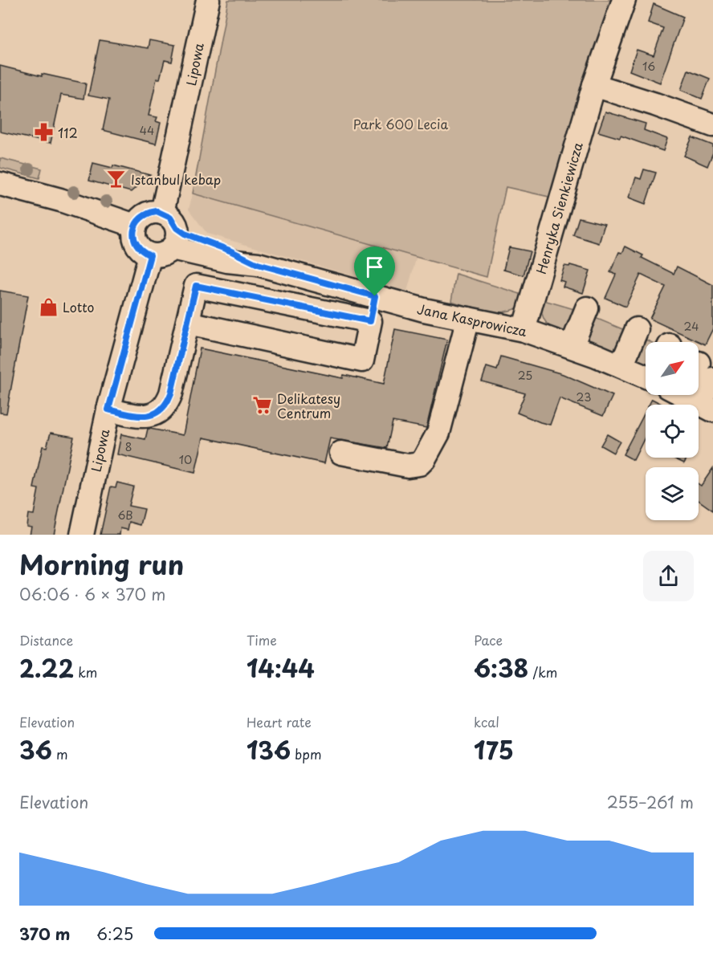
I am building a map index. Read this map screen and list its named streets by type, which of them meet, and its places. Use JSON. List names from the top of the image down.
{
  "streets": {
    "street": ["Lipowa", "Henryka Sienkiewicza", "Jana Kasprowicza"]
  },
  "crossings": [
    ["Lipowa", "Jana Kasprowicza"],
    ["Henryka Sienkiewicza", "Jana Kasprowicza"]
  ],
  "parks": ["Park 600 Lecia"],
  "places": {
    "pharmacy": ["112"],
    "bar": ["Istanbul kebap"],
    "shop": ["Lotto"],
    "supermarket": ["Delikatesy Centrum"]
  },
  "house_numbers": [
    "16",
    "44",
    "24",
    "25",
    "23",
    "8",
    "10",
    "6B"
  ],
  "north": "top right",
  "page": {
    "heading": ["Morning run", "06:06 · 6 × 370 m"],
    "stats": [
      ["Distance", "2.22 km"],
      ["Time", "14:44"],
      ["Pace", "6:38 /km"],
      ["Elevation", "36 m"],
      ["Heart rate", "136 bpm"],
      ["kcal", "175"]
    ],
    "chart": ["Elevation", "255–261 m"],
    "list": [
      {
        "name": "370 m",
        "note": "6:25"
      }
    ]
  }
}
